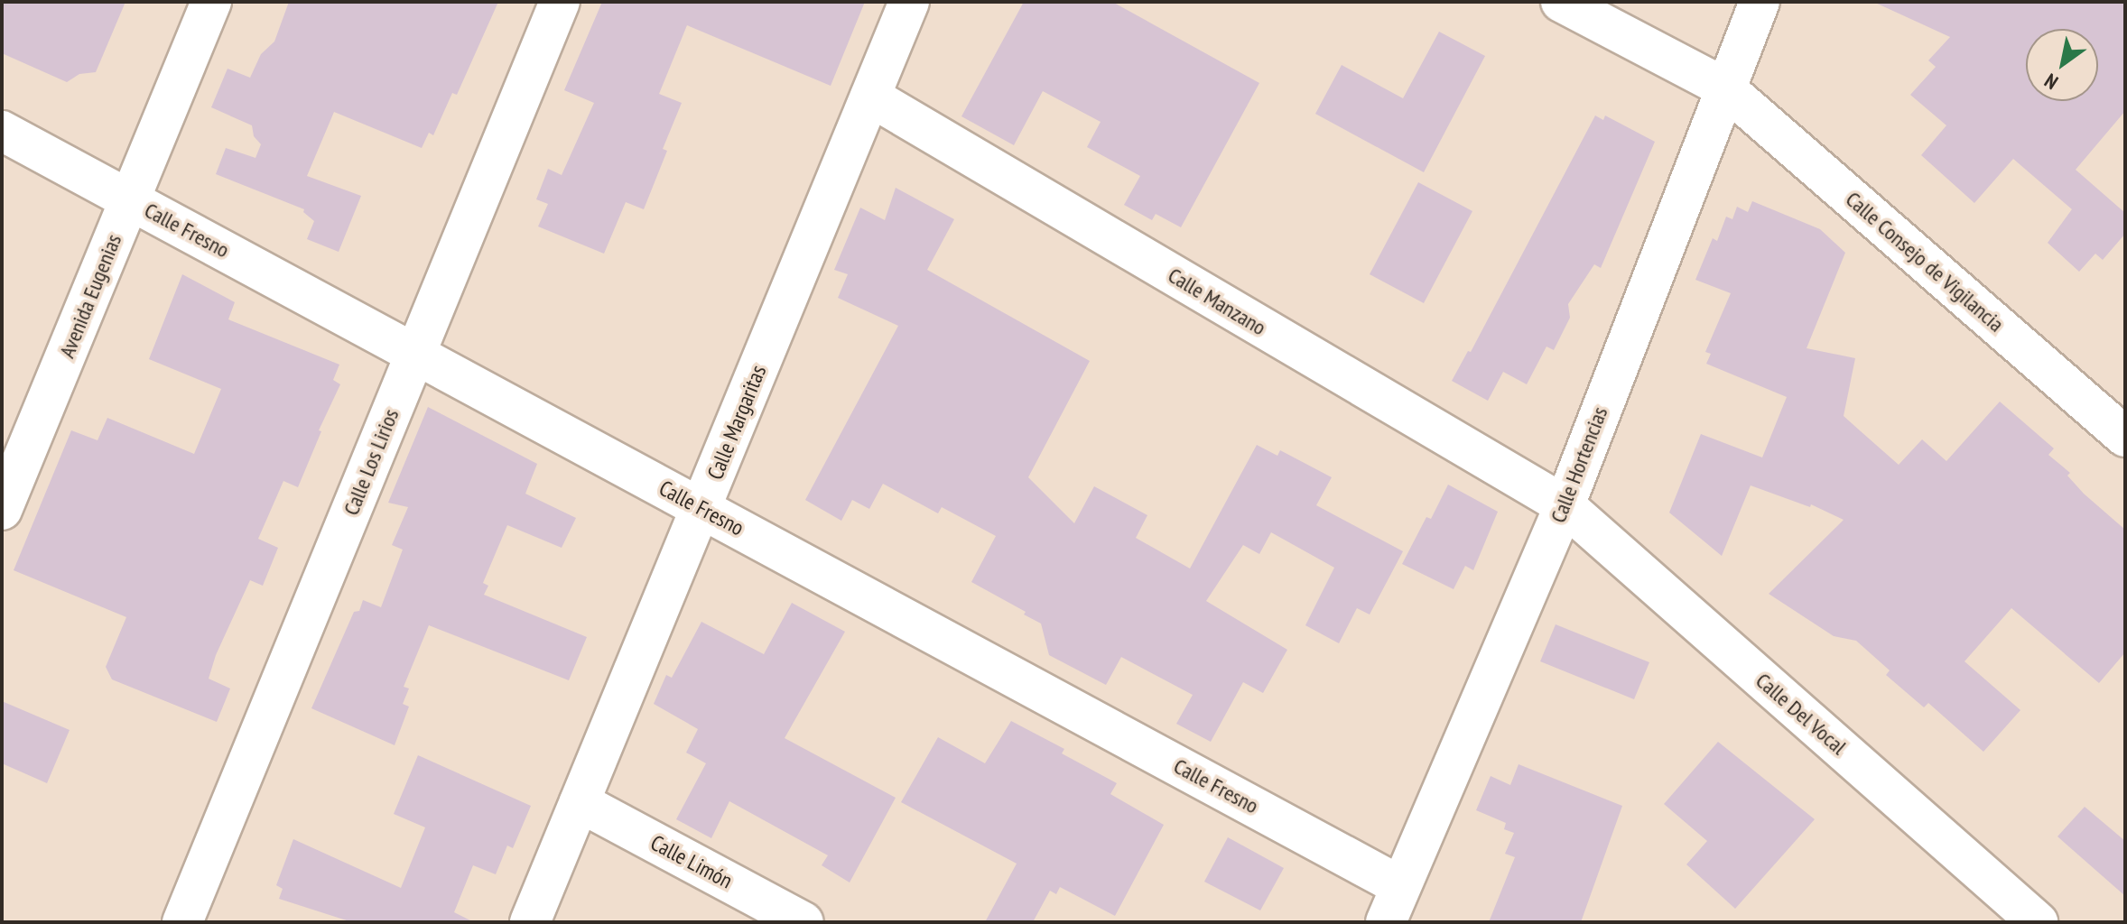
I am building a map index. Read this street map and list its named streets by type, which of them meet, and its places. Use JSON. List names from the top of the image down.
{
  "streets": {
    "street": [
      "Calle Fresno",
      "Calle Consejo de Vigilancia",
      "Avenida Eugenias",
      "Calle Manzano",
      "Calle Margaritas",
      "Calle Los Lirios",
      "Calle Hortencias",
      "Calle Del Vocal",
      "Calle Limón"
    ]
  },
  "crossings": [
    ["Calle Fresno", "Avenida Eugenias"],
    ["Calle Fresno", "Calle Margaritas"],
    ["Calle Fresno", "Calle Los Lirios"],
    ["Calle Fresno", "Calle Hortencias"],
    ["Calle Consejo de Vigilancia", "Calle Hortencias"],
    ["Calle Manzano", "Calle Margaritas"],
    ["Calle Manzano", "Calle Hortencias"],
    ["Calle Manzano", "Calle Del Vocal"],
    ["Calle Margaritas", "Calle Limón"],
    ["Calle Hortencias", "Calle Del Vocal"]
  ],
  "north": "bottom left"
}
